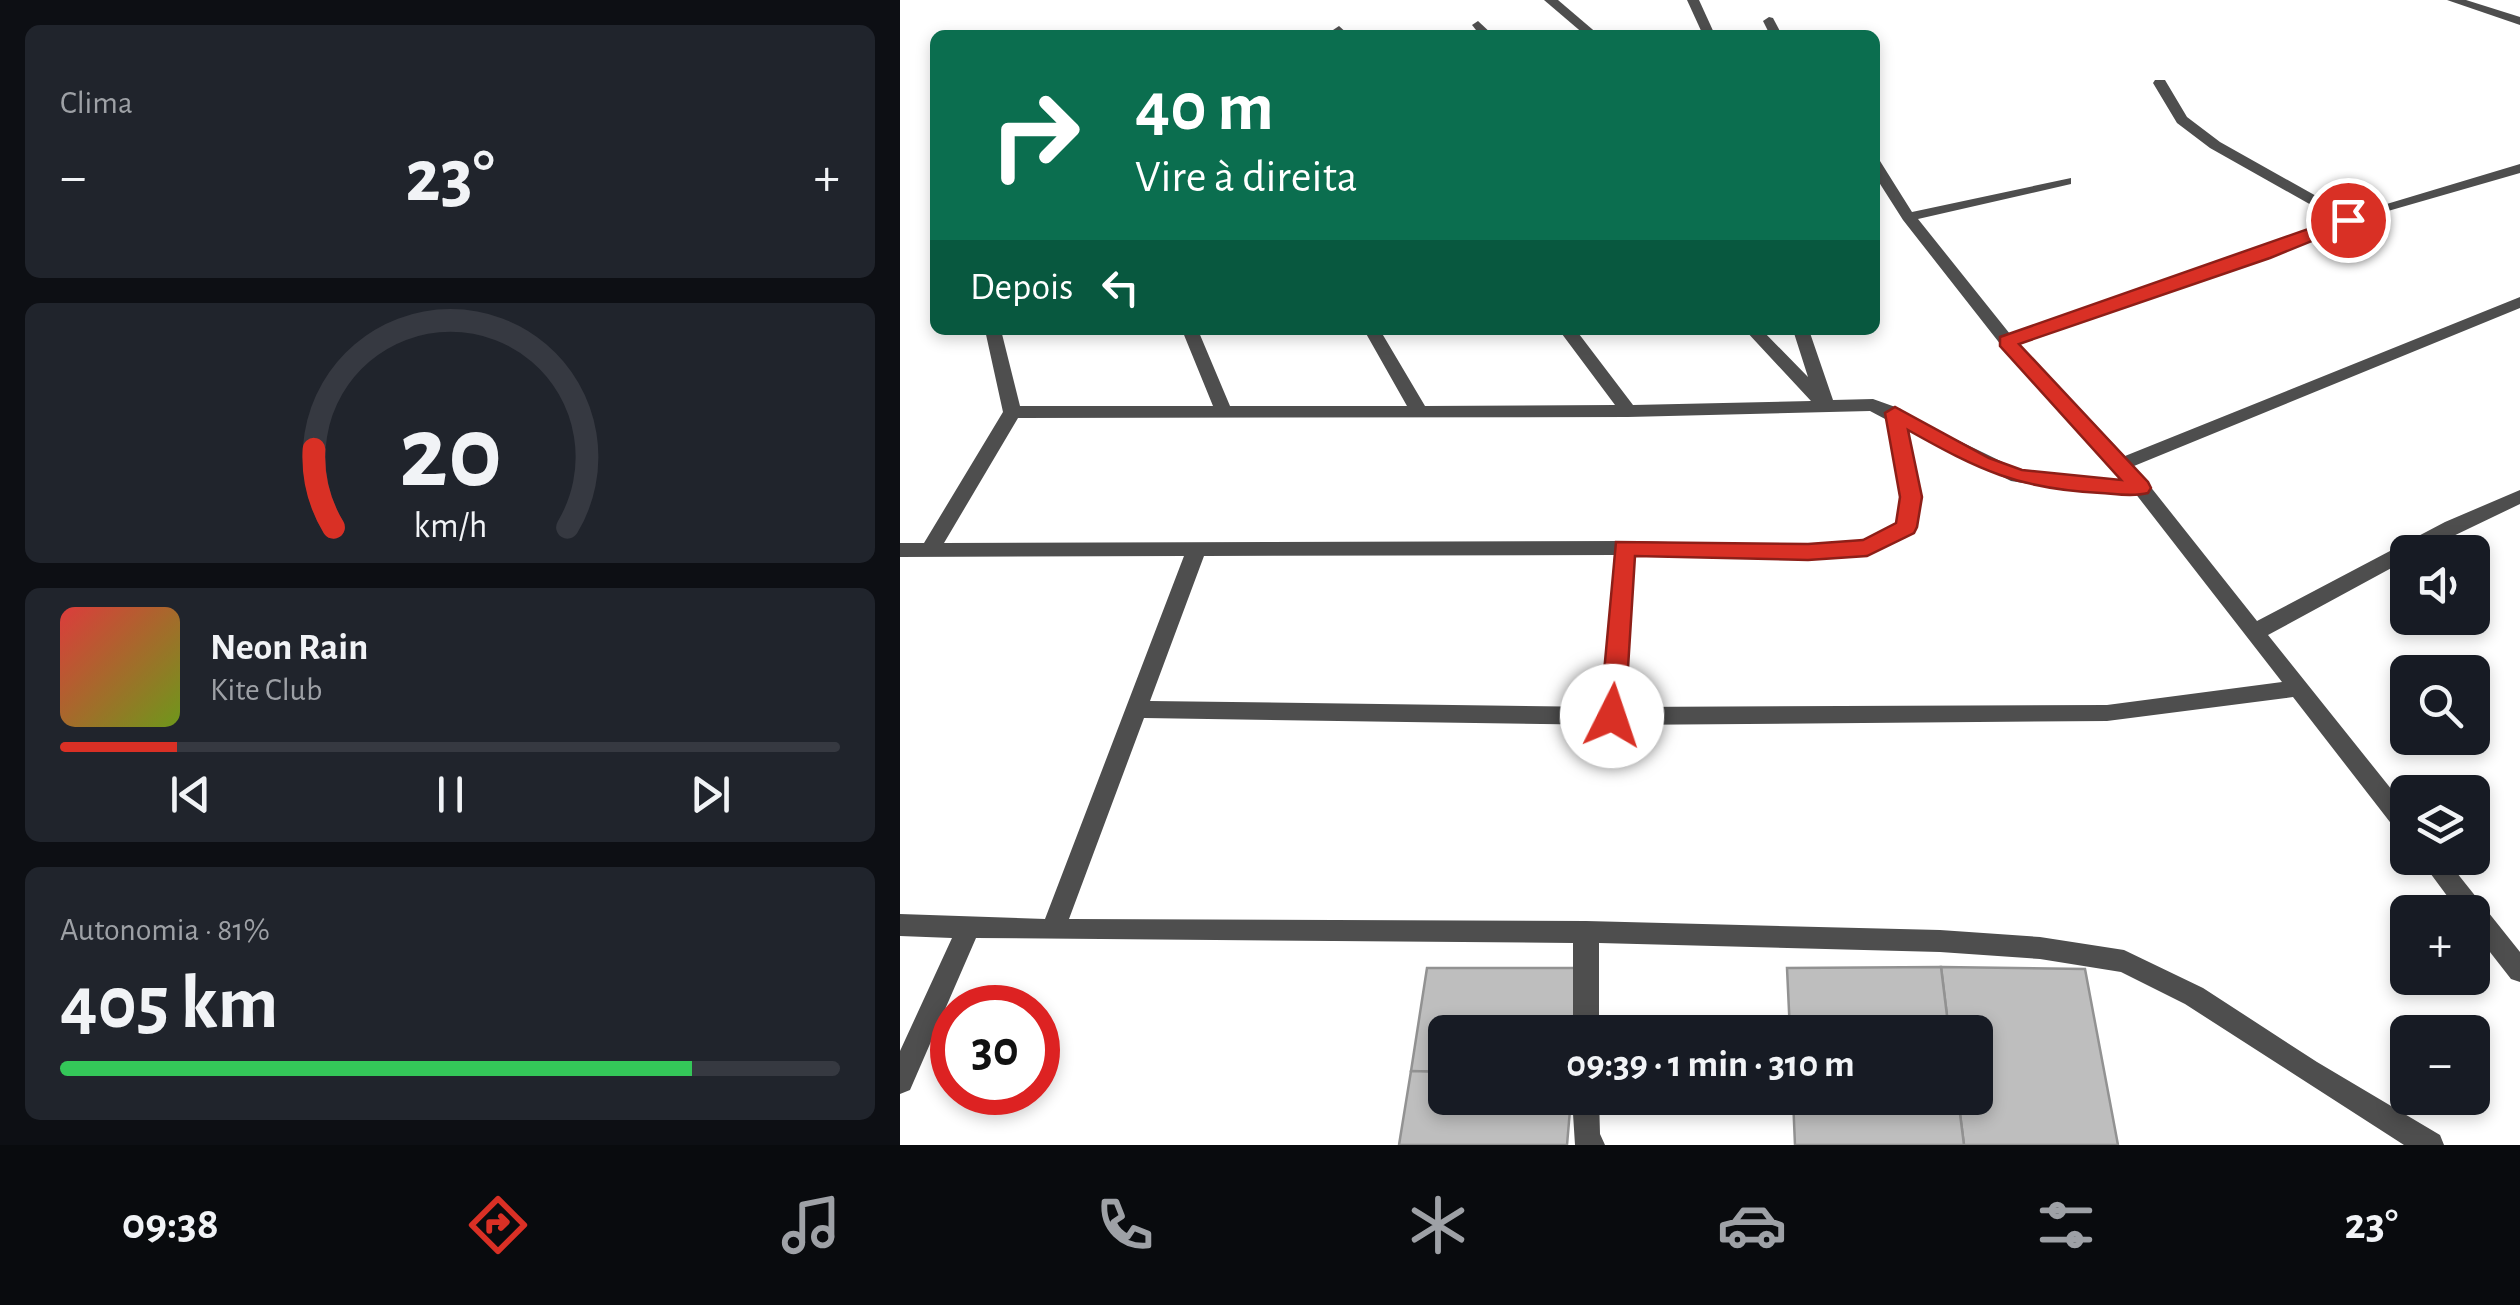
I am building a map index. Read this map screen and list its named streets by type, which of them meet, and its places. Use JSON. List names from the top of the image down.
{
  "page": {
    "tile": [
      "Clima",
      ["Autonomia · 81%", "405 km"]
    ],
    "turn": ["40 m", "Vire à direita"],
    "heat": ["−", "23°", "+"],
    "then": "Depois",
    "map_buttons": ["+", "−"],
    "song": ["Neon Rain", "Kite Club"],
    "limit": "30",
    "trip": "09:39 · 1 min · 310 m",
    "tabs": ["09:38", "23°"],
    "gauge": ["20", "km/h"]
  }
}
